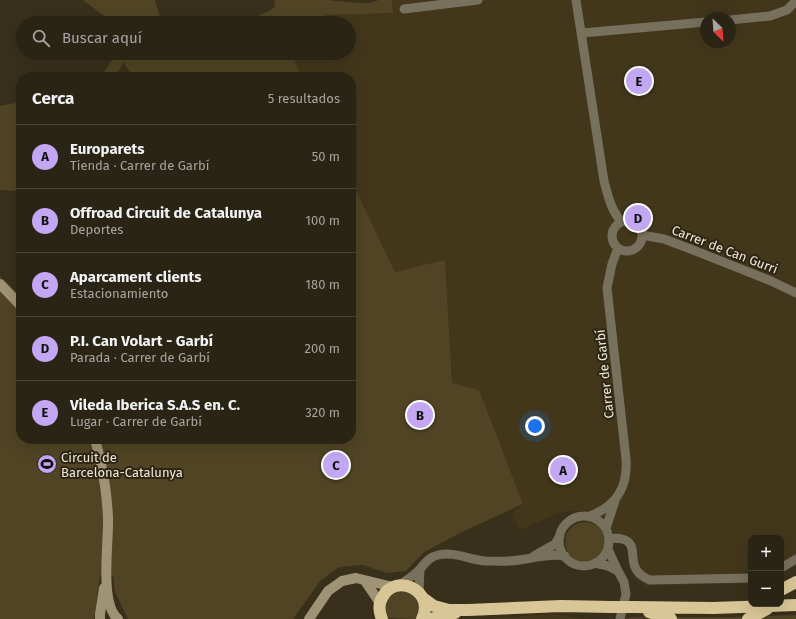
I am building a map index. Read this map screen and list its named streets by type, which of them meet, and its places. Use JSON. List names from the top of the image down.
{
  "streets": {
    "street": ["Carrer de Can Gurri", "Carrer de Garbí"]
  },
  "crossings": [
    ["Carrer de Can Gurri", "Carrer de Garbí"]
  ],
  "places": {
    "sports": ["Circuit de Barcelona-Catalunya"]
  },
  "north": "bottom right",
  "page": {
    "search": "Buscar aquí",
    "pins": [
      "E",
      "D",
      "B",
      "C",
      "A"
    ],
    "heading": ["Cerca", "5 resultados"],
    "list": [
      {
        "mark": "A",
        "name": "Europarets",
        "note": "Tienda · Carrer de Garbí",
        "value": "50 m"
      },
      {
        "mark": "B",
        "name": "Offroad Circuit de Catalunya",
        "note": "Deportes",
        "value": "100 m"
      },
      {
        "mark": "C",
        "name": "Aparcament clients",
        "note": "Estacionamiento",
        "value": "180 m"
      },
      {
        "mark": "D",
        "name": "P.I. Can Volart - Garbí",
        "note": "Parada · Carrer de Garbí",
        "value": "200 m"
      },
      {
        "mark": "E",
        "name": "Vileda Iberica S.A.S en. C.",
        "note": "Lugar · Carrer de Garbí",
        "value": "320 m"
      }
    ],
    "map_buttons": ["+", "−"]
  }
}
